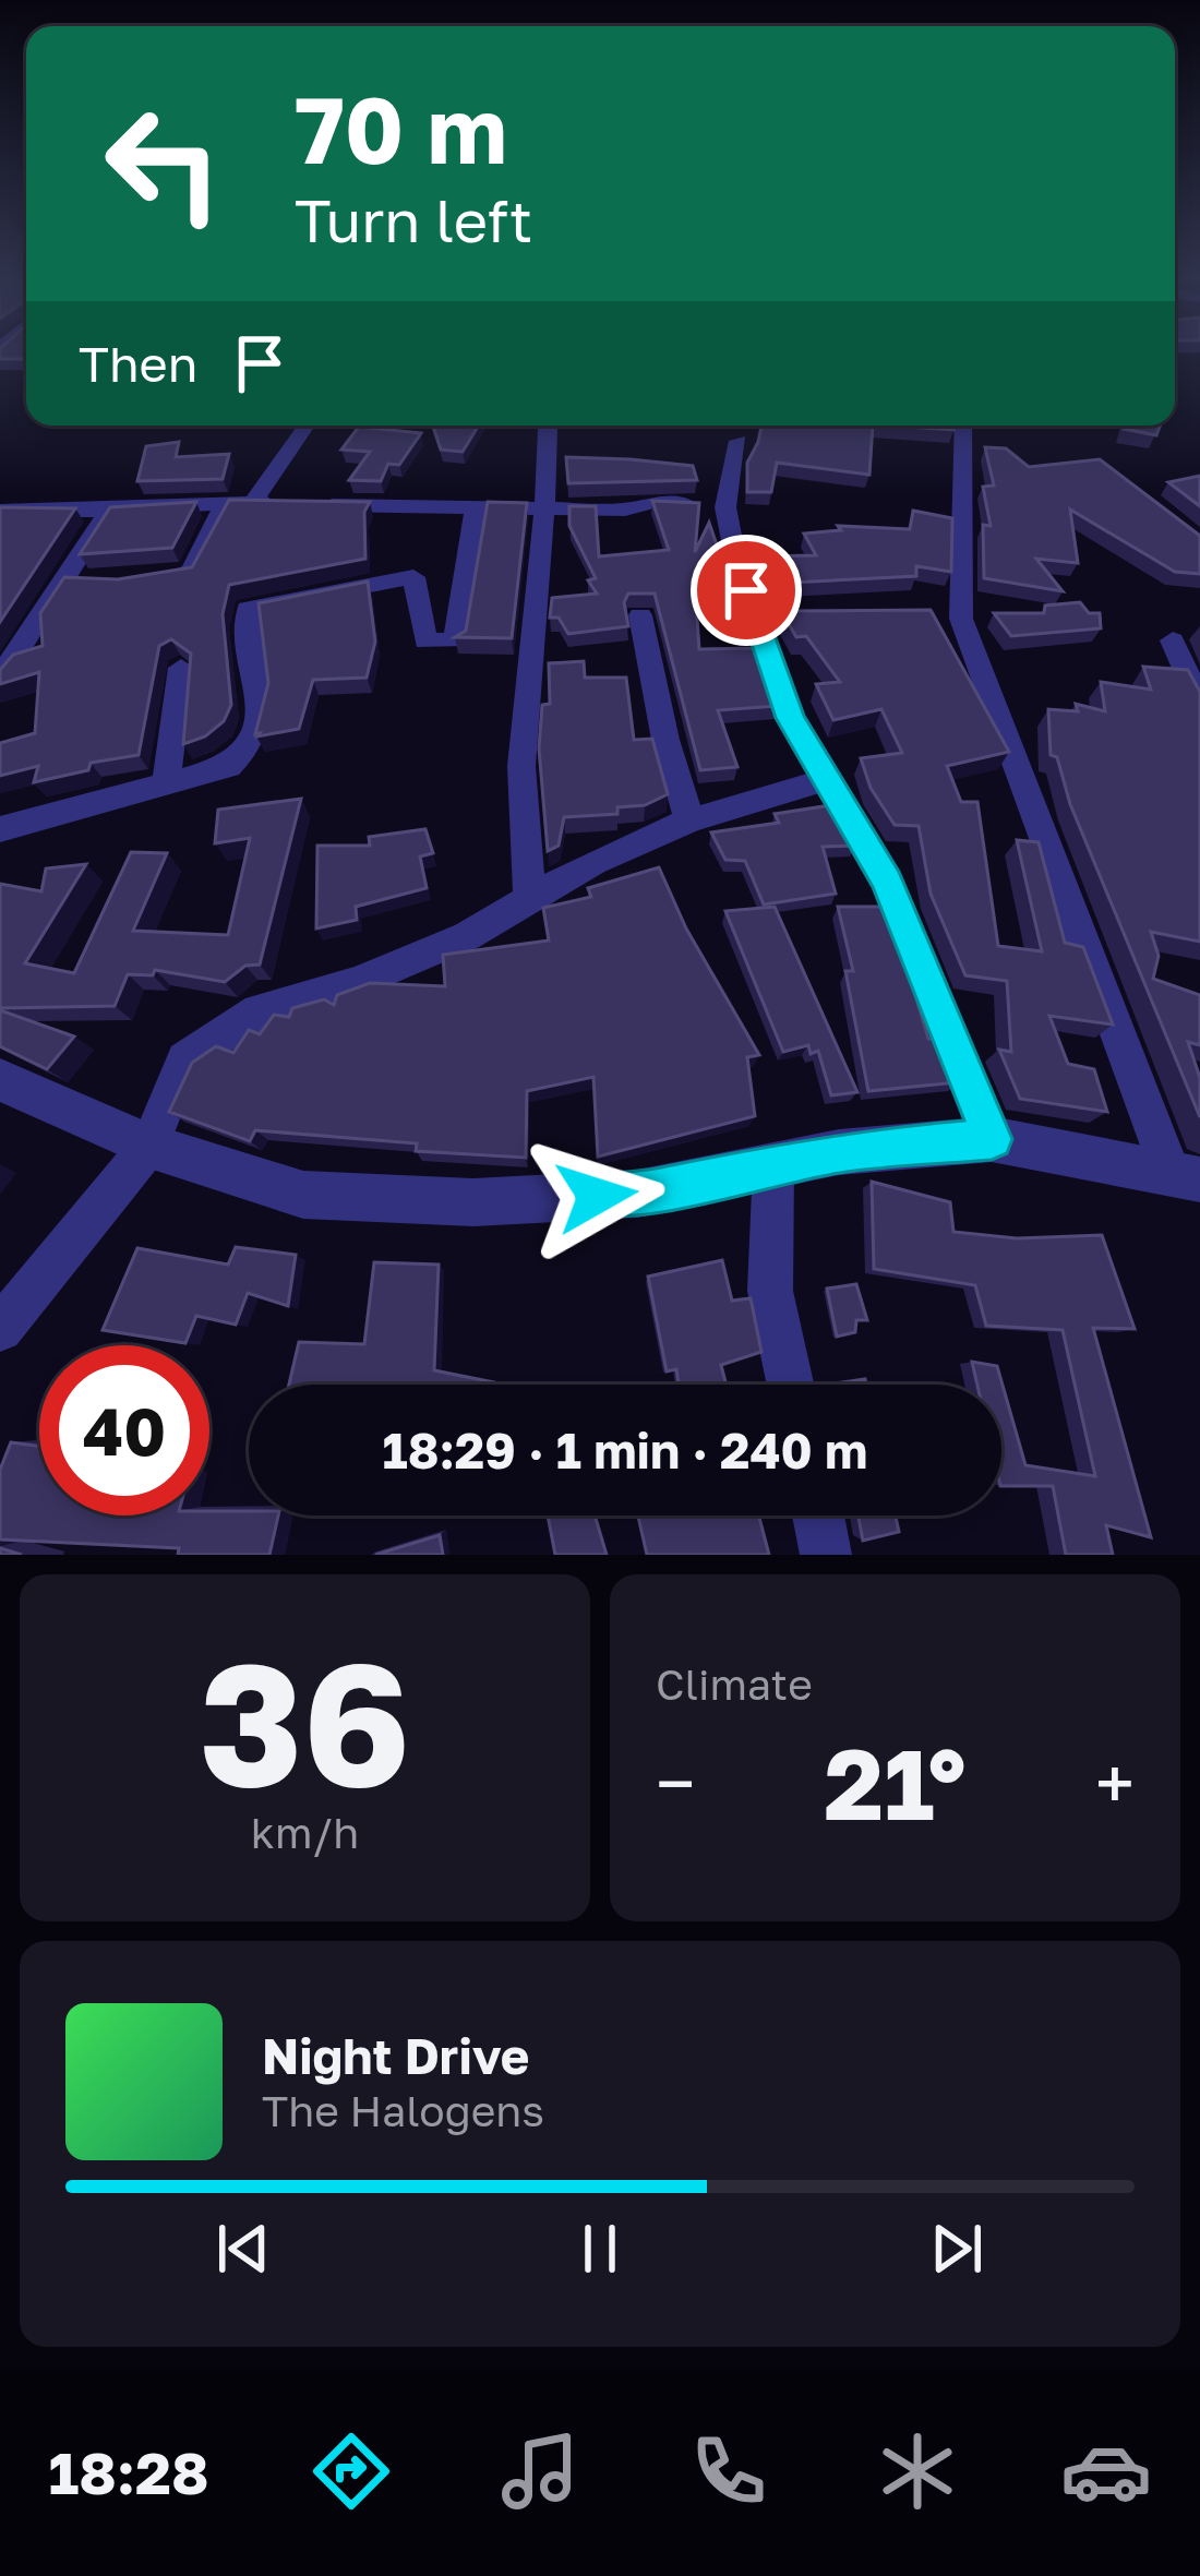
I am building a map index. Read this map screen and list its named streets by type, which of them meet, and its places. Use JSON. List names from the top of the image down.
{
  "page": {
    "turn": ["70 m", "Turn left"],
    "then": "Then",
    "limit": "40",
    "trip": "18:29 · 1 min · 240 m",
    "tile": [
      ["36", "km/h"],
      "Climate"
    ],
    "heat": ["−", "21°", "+"],
    "song": ["Night Drive", "The Halogens"],
    "tabs": "18:28"
  }
}
